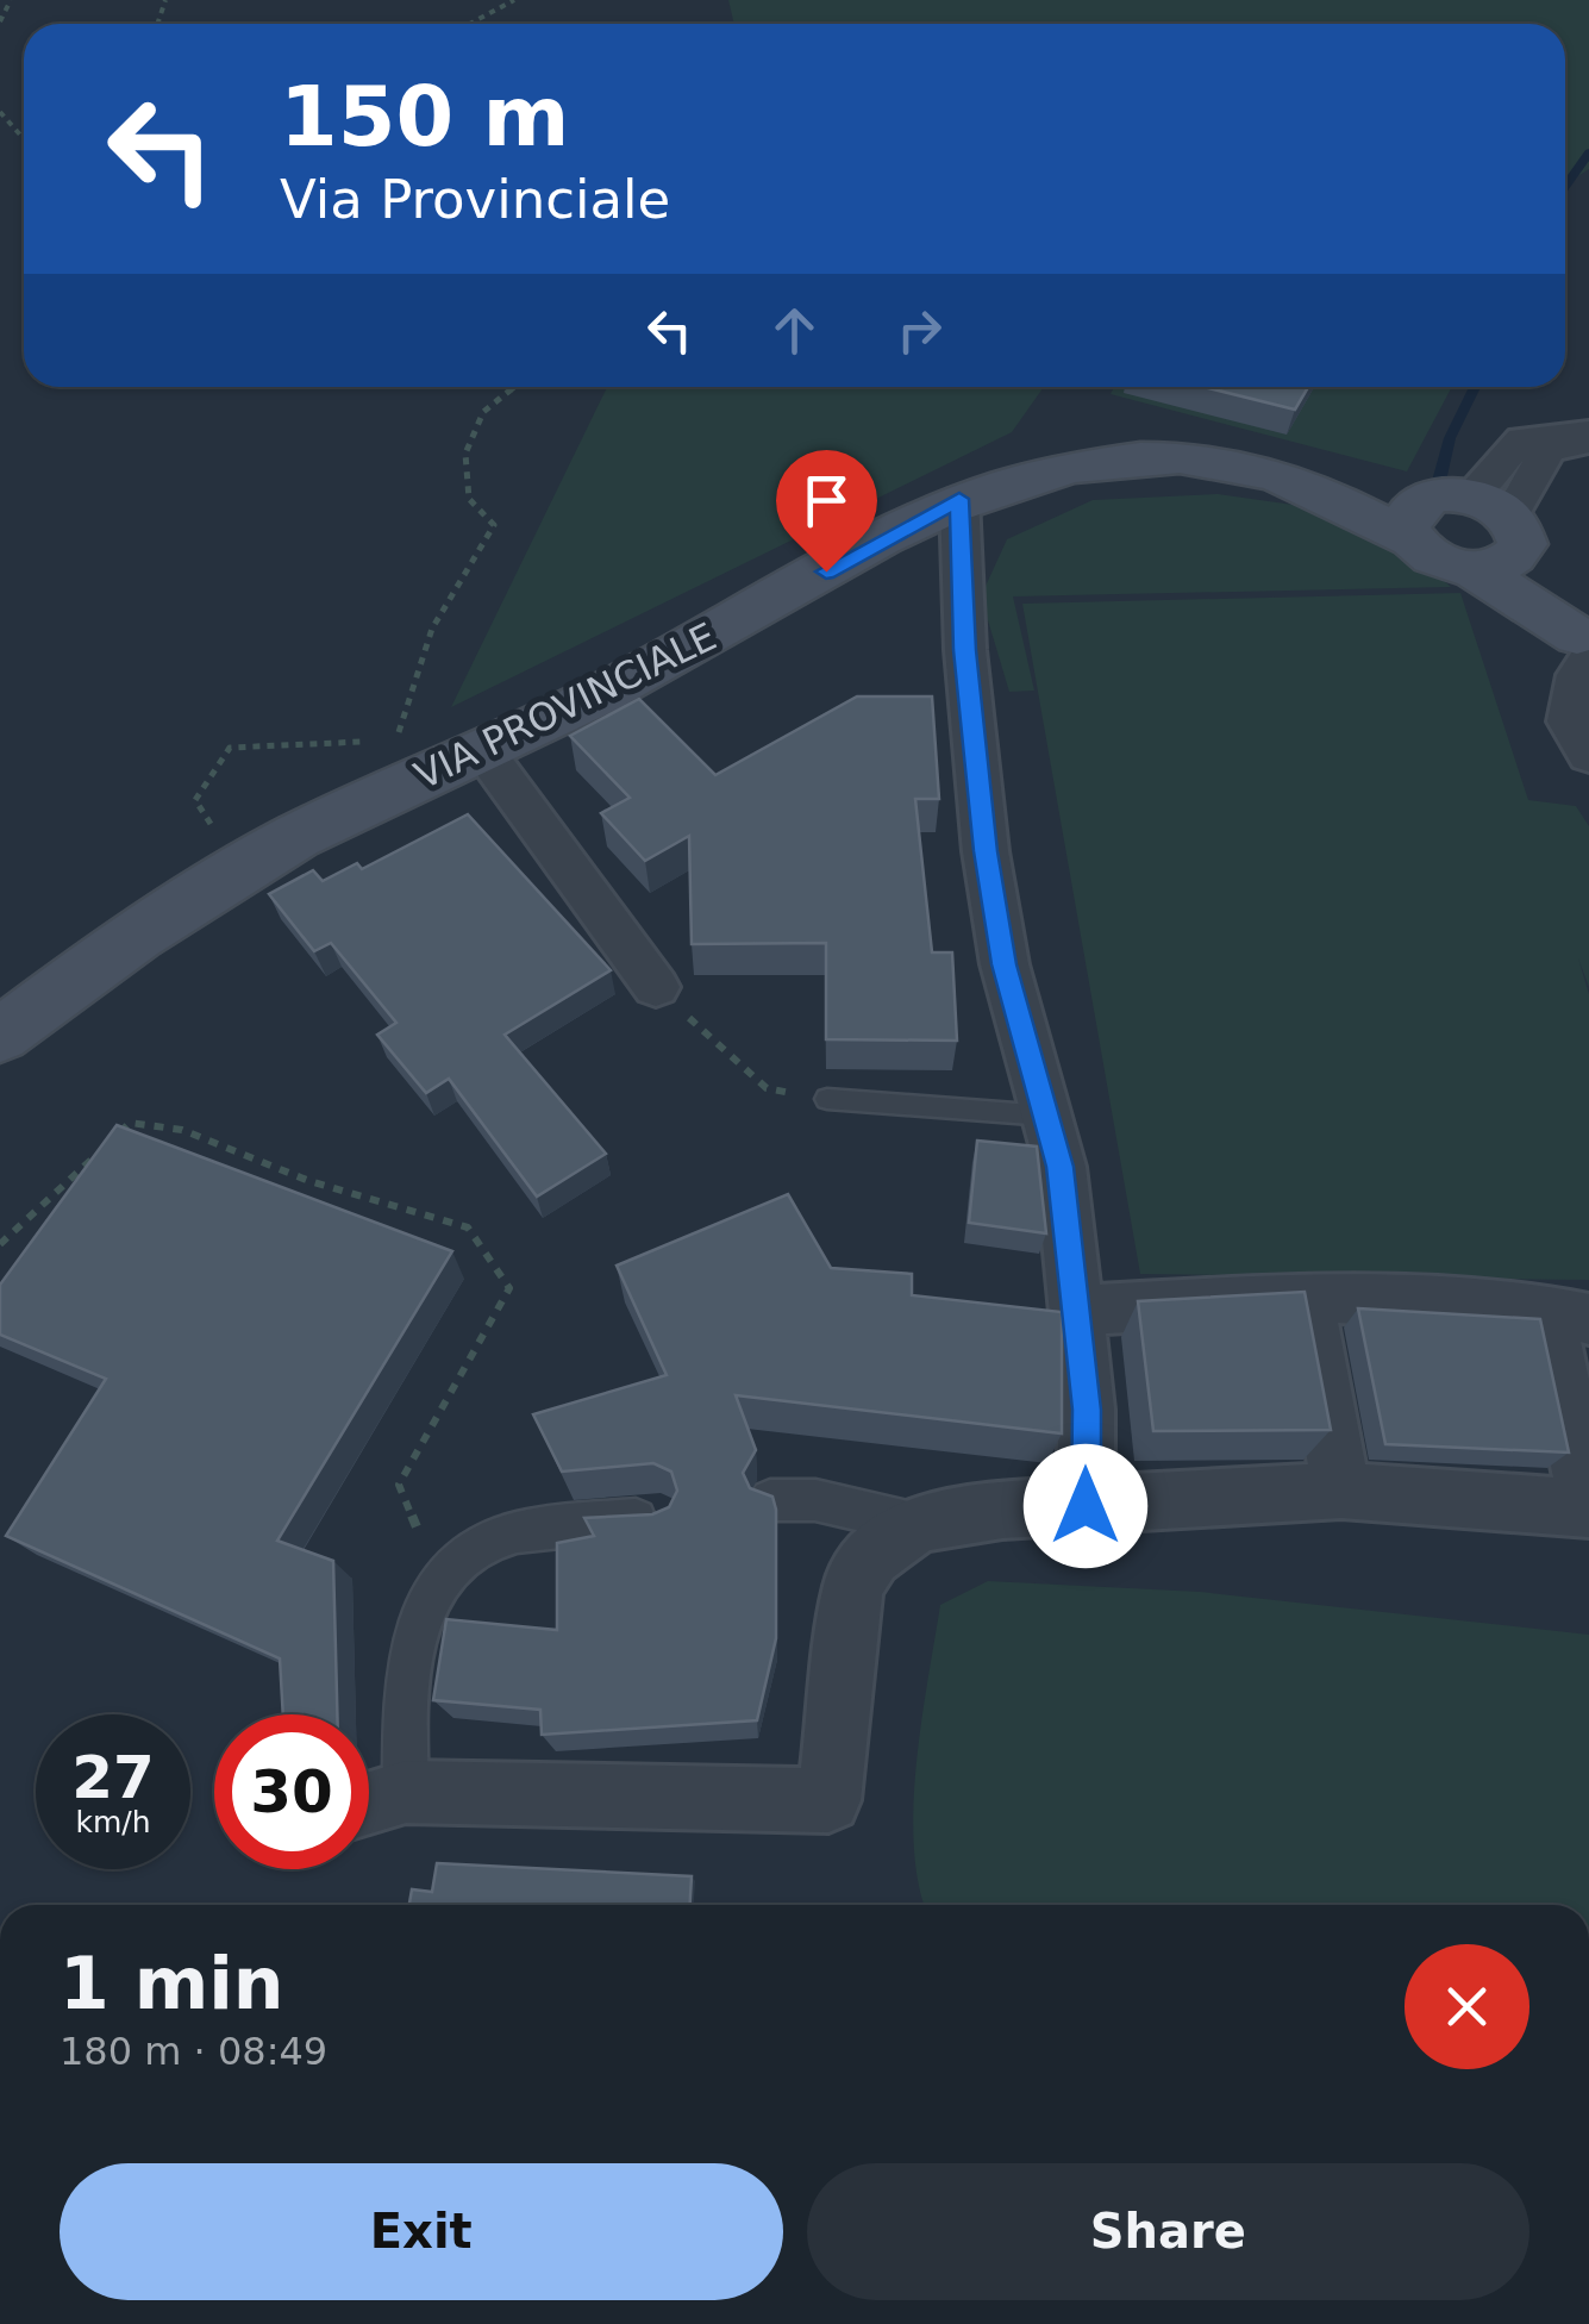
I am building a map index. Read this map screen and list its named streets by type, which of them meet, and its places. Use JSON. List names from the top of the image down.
{
  "streets": {
    "main road": ["VIA PROVINCIALE"]
  },
  "page": {
    "turn": ["150 m", "Via Provinciale"],
    "speed": "27 km/h",
    "limit": "30",
    "heading": ["1 min", "180 m · 08:49"],
    "buttons": ["Exit", "Share"]
  }
}
